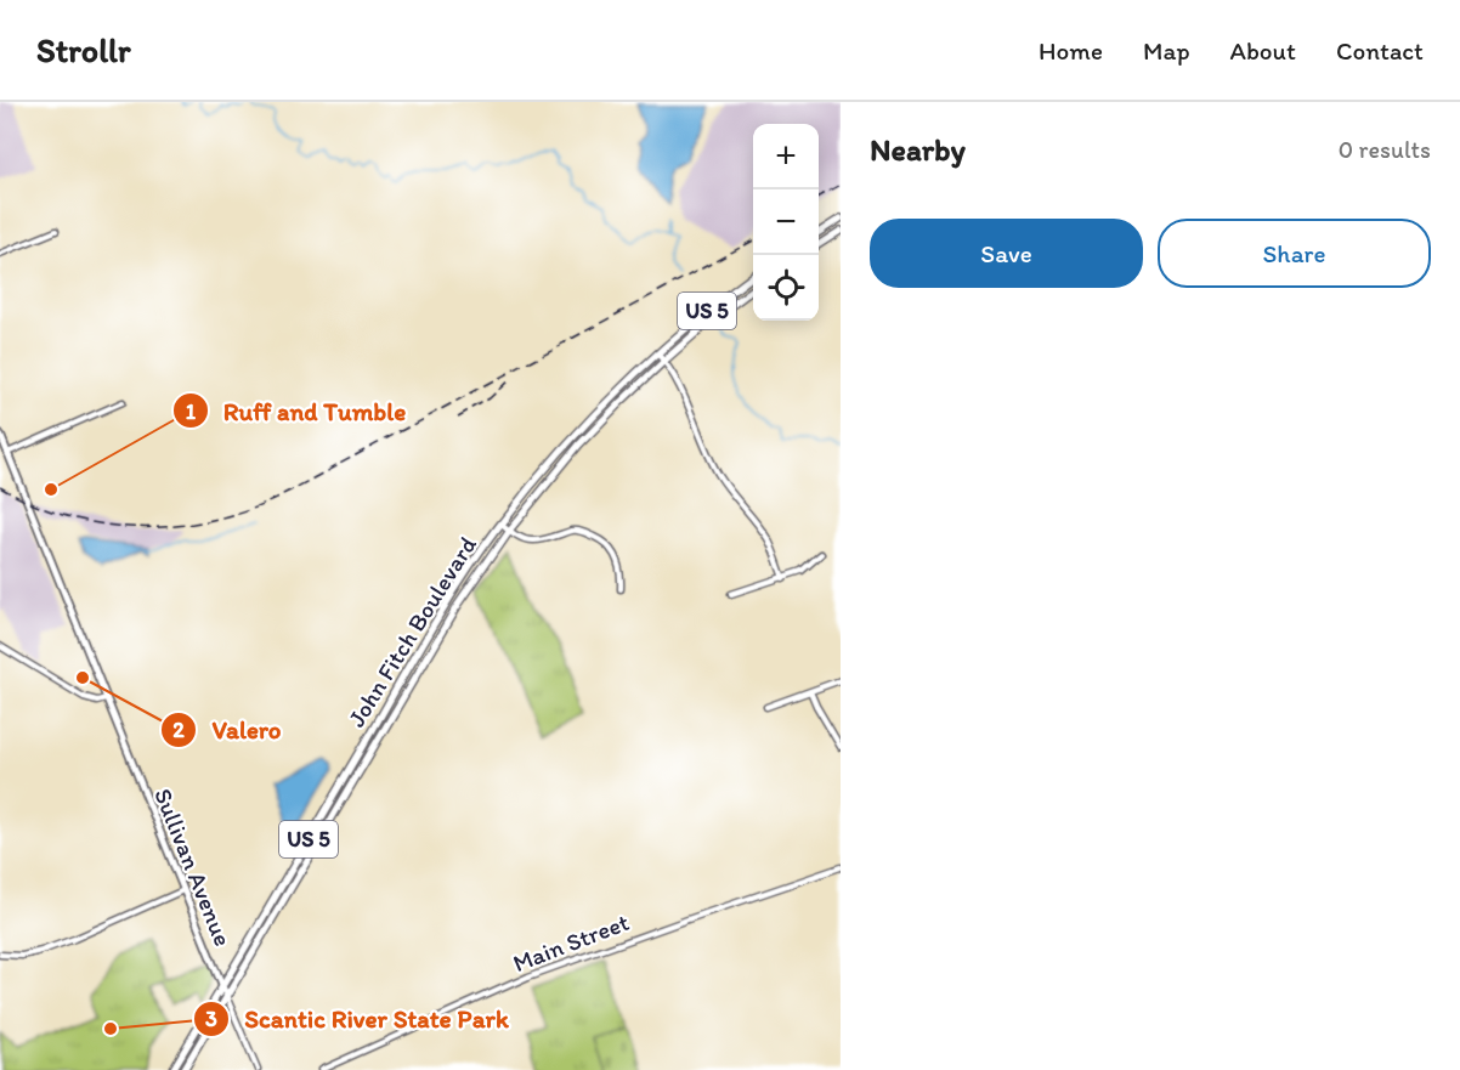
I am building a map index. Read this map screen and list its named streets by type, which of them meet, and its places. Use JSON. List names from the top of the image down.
{
  "streets": {
    "highway": ["US 5", "John Fitch Boulevard"],
    "main road": ["Sullivan Avenue"],
    "street": ["Main Street"]
  },
  "crossings": [
    ["John Fitch Boulevard", "Sullivan Avenue"]
  ],
  "places": ["Ruff and Tumble", "Valero", "Scantic River State Park"],
  "page": {
    "header": "Strollr",
    "nav": [
      "Home",
      "Map",
      "About",
      "Contact"
    ],
    "heading": ["Nearby", "0 results"],
    "map_buttons": ["+", "−"],
    "buttons": ["Save", "Share"]
  }
}
